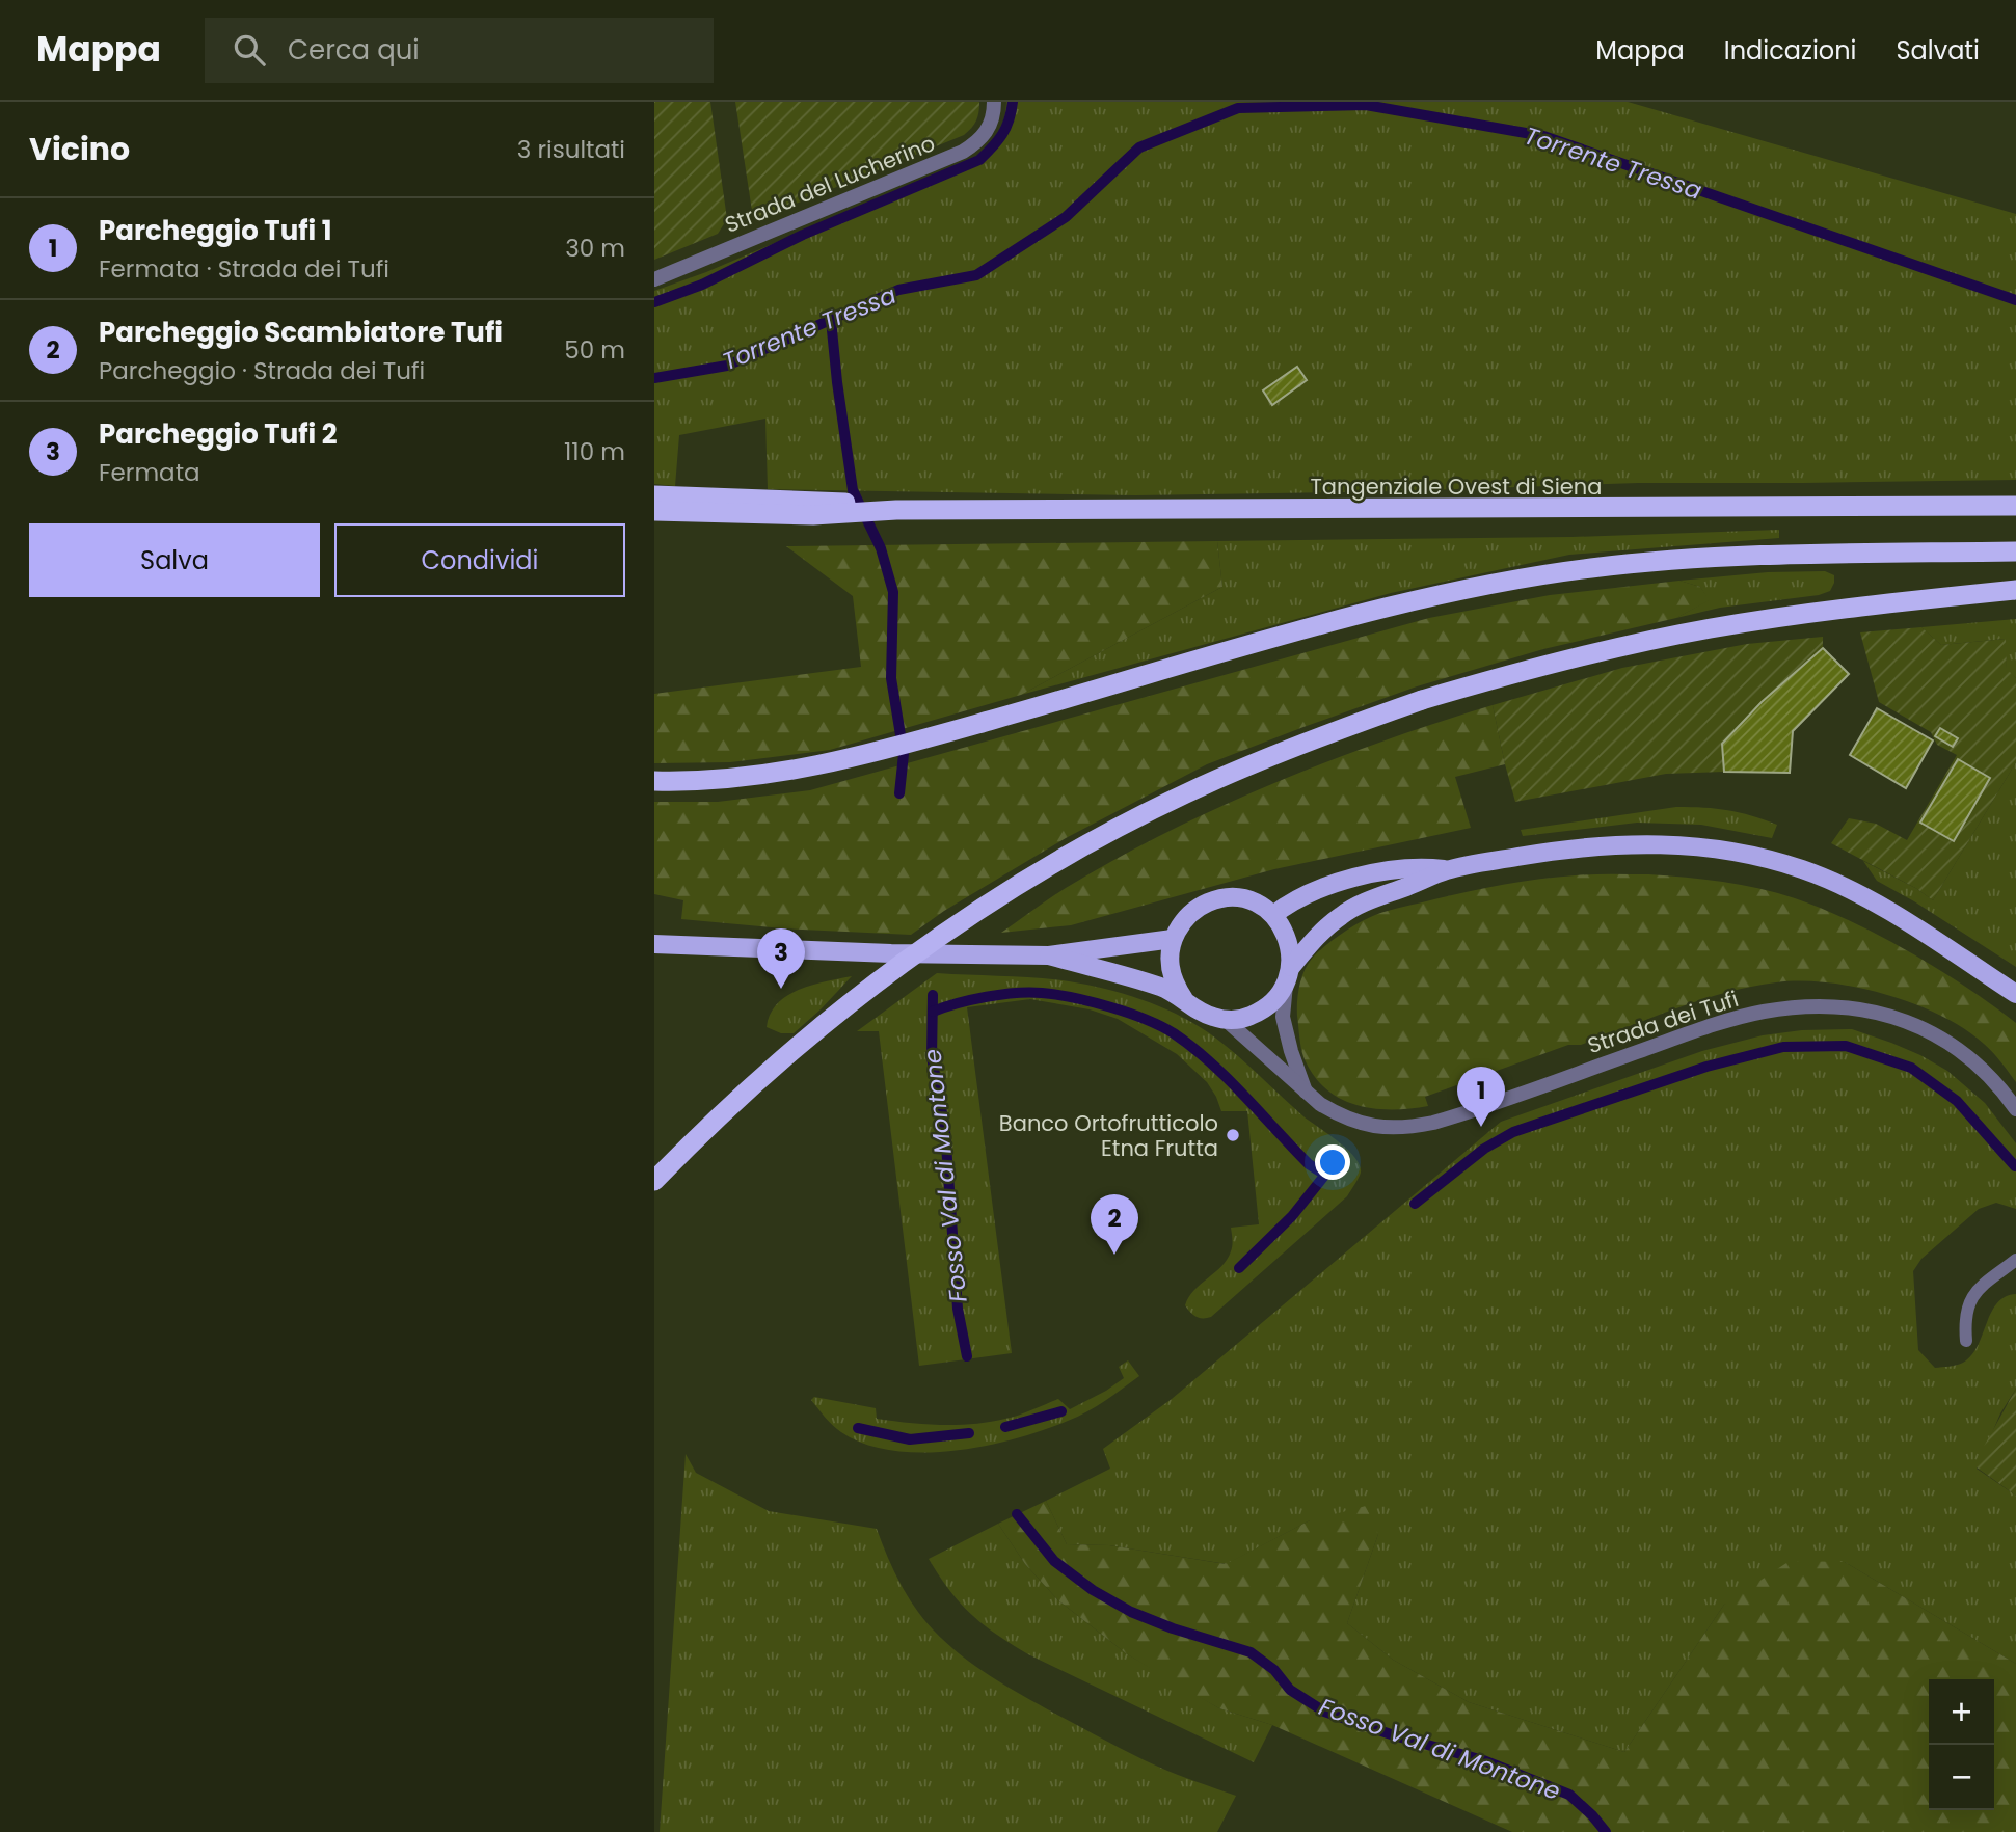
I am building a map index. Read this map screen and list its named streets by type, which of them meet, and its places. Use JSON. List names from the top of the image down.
{
  "streets": {
    "highway": ["Tangenziale Ovest di Siena"],
    "street": ["Strada del Lucherino", "Strada dei Tufi"]
  },
  "water": ["Torrente Tressa", "Fosso Val di Montone"],
  "places": ["Banco Ortofrutticolo Etna Frutta"],
  "page": {
    "header": "Mappa",
    "search": "Cerca qui",
    "nav": ["Mappa", "Indicazioni", "Salvati"],
    "heading": ["Vicino", "3 risultati"],
    "list": [
      {
        "mark": "1",
        "name": "Parcheggio Tufi 1",
        "note": "Fermata · Strada dei Tufi",
        "value": "30 m"
      },
      {
        "mark": "2",
        "name": "Parcheggio Scambiatore Tufi",
        "note": "Parcheggio · Strada dei Tufi",
        "value": "50 m"
      },
      {
        "mark": "3",
        "name": "Parcheggio Tufi 2",
        "note": "Fermata",
        "value": "110 m"
      }
    ],
    "buttons": ["Salva", "Condividi"],
    "pins": ["3", "1", "2"],
    "map_buttons": ["+", "−"]
  }
}
